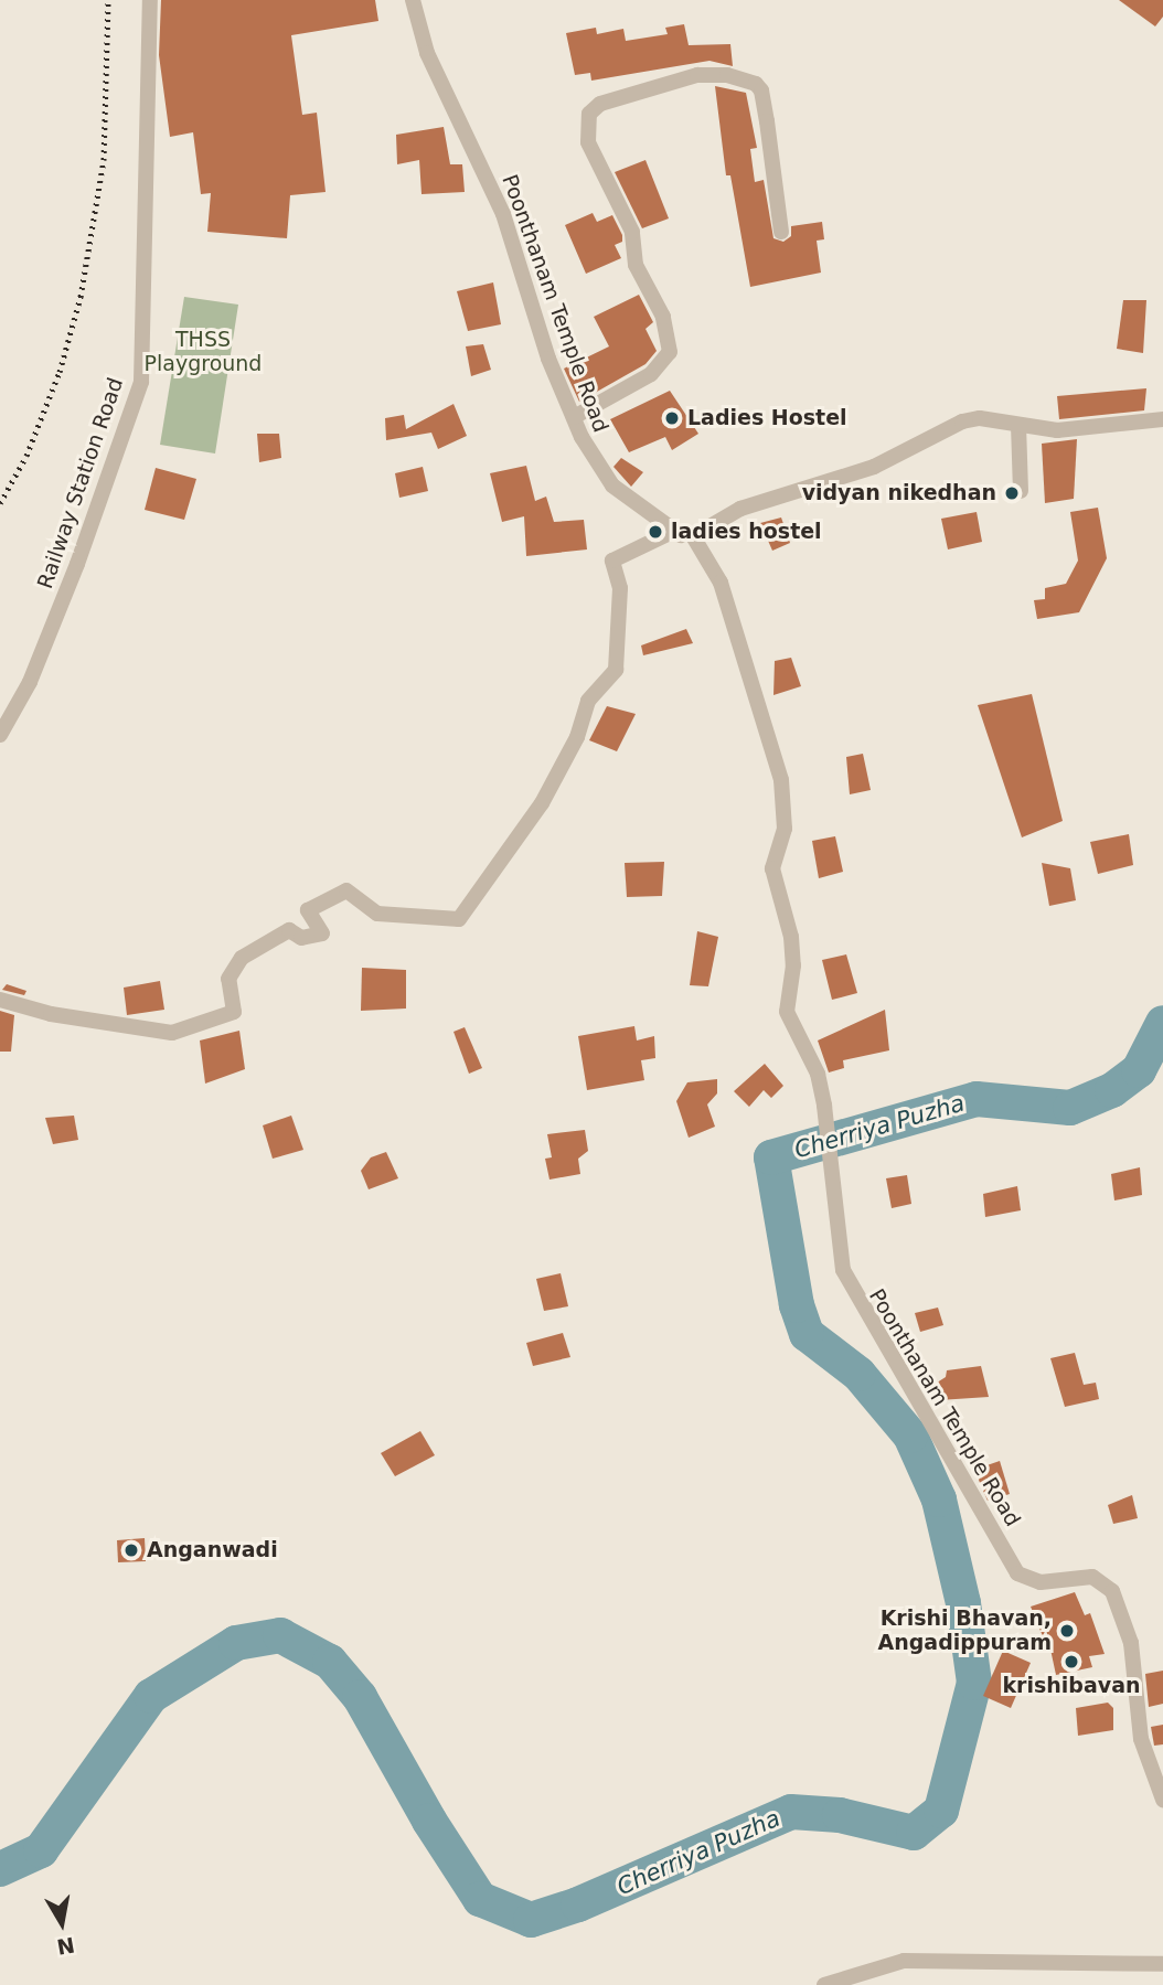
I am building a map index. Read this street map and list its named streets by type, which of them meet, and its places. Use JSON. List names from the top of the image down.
{
  "streets": {
    "street": ["Poonthanam Temple Road", "Railway Station Road"]
  },
  "water": ["Cherriya Puzha"],
  "parks": ["THSS Playground"],
  "places": [
    "Ladies Hostel",
    "vidyan nikedhan",
    "ladies hostel",
    "Anganwadi",
    "Krishi Bhavan, Angadippuram",
    "krishibavan"
  ],
  "north": "bottom"
}
